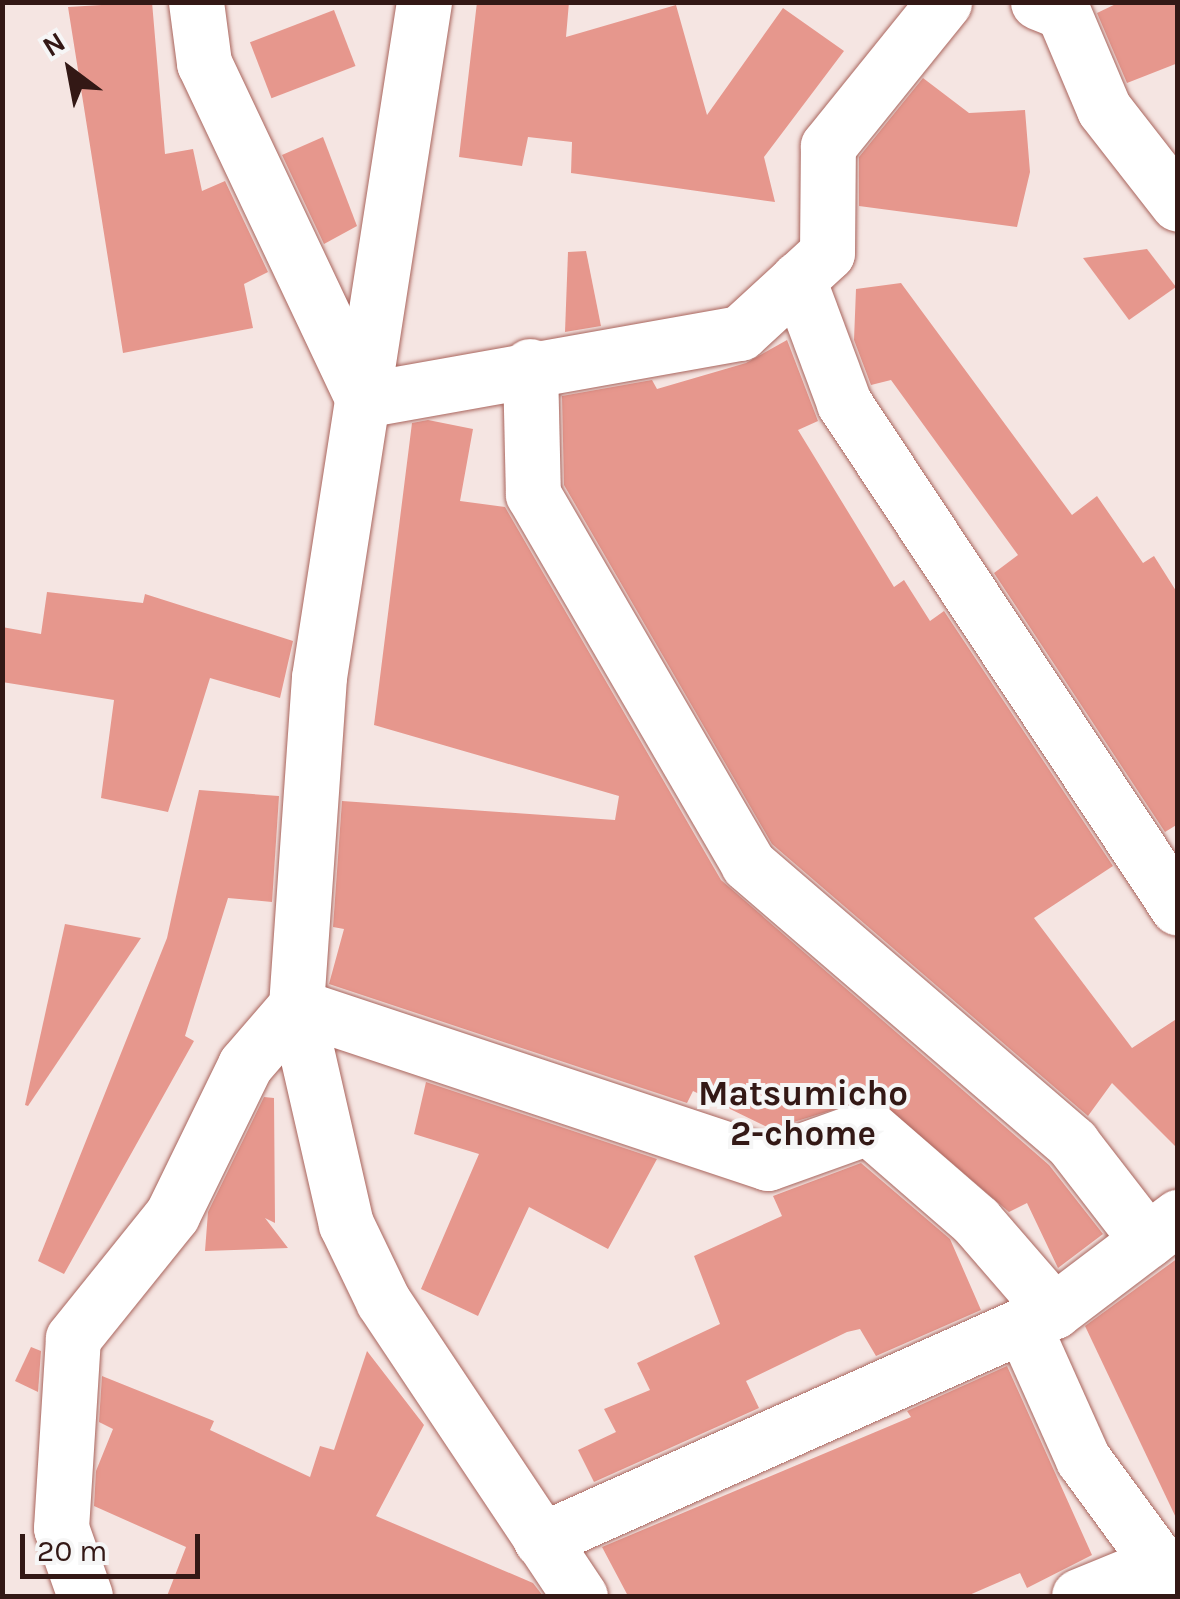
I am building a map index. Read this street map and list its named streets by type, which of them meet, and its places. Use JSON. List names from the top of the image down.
{
  "districts": ["Matsumicho 2-chome"],
  "scale_bar": "20 m",
  "north": "top left"
}
